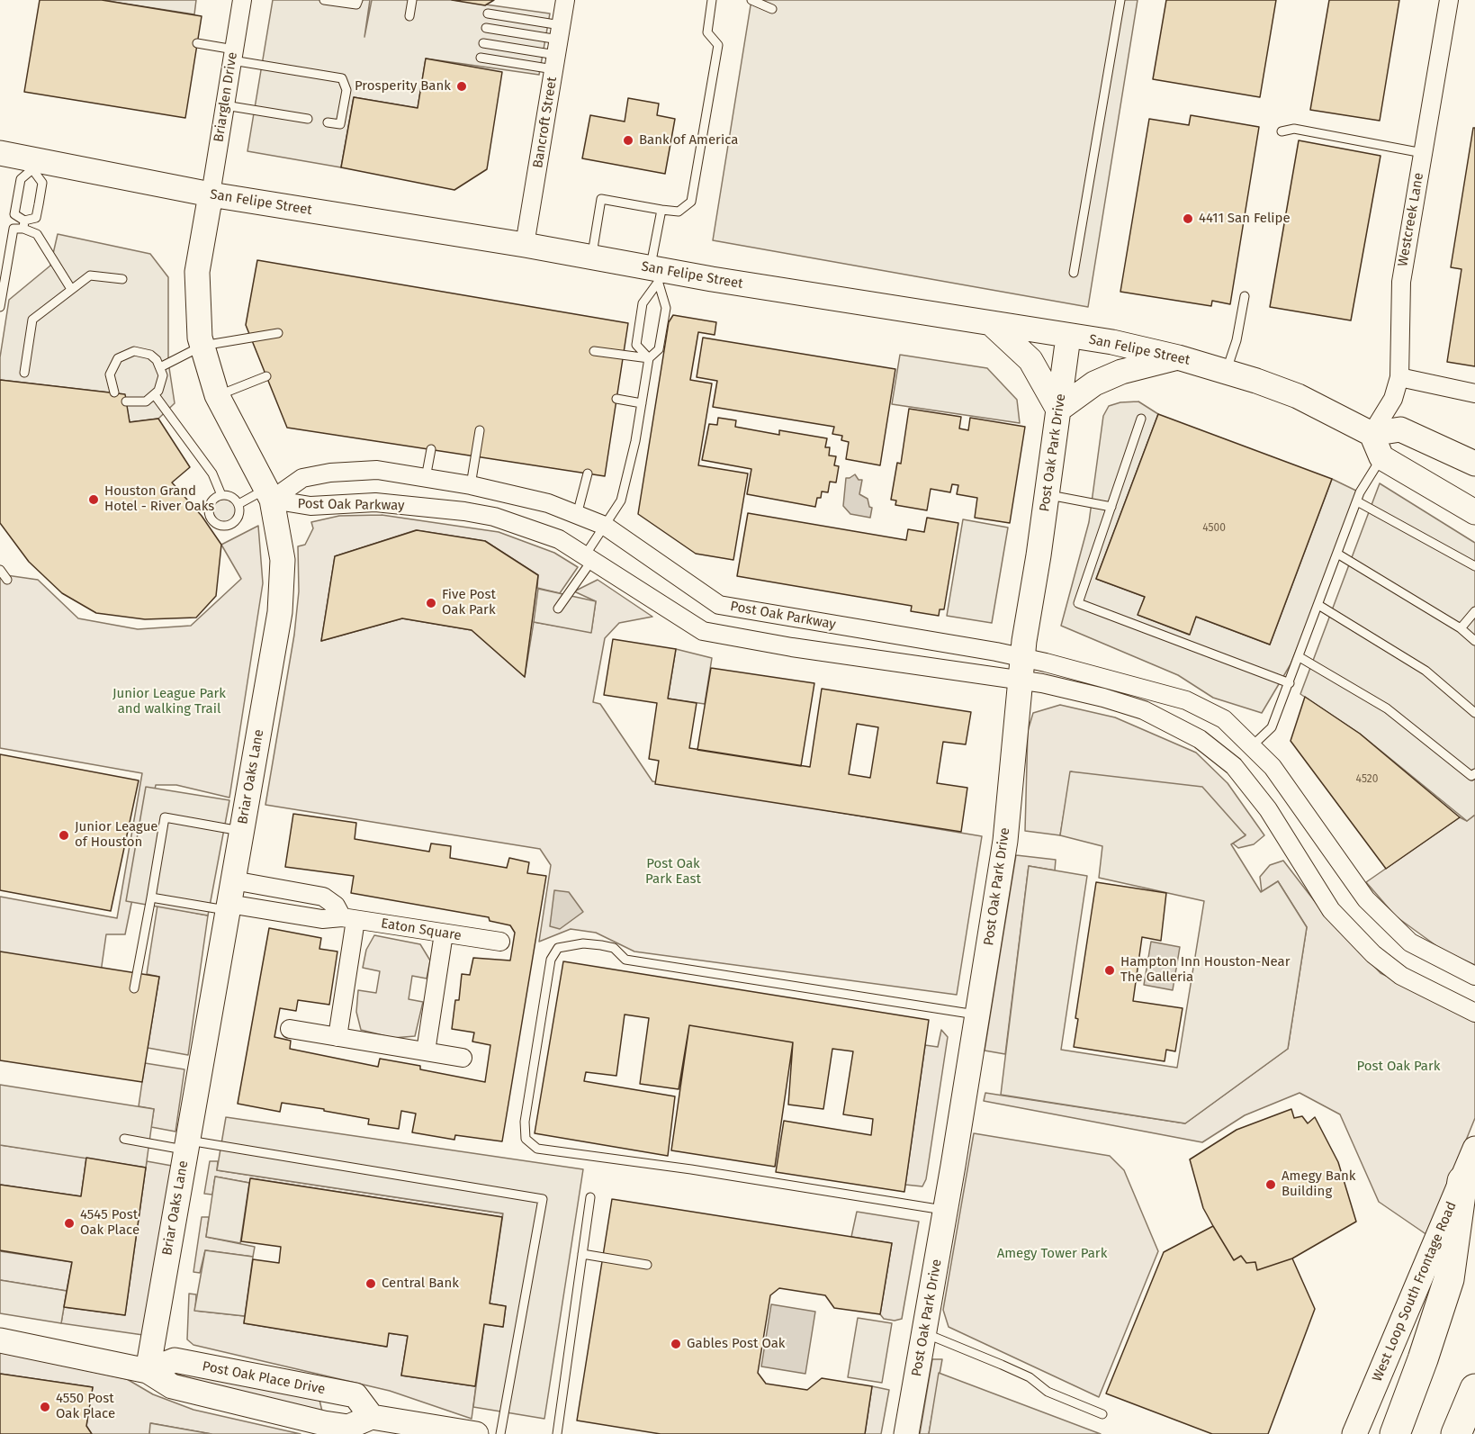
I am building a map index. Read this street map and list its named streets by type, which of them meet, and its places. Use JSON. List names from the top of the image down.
{
  "streets": {
    "street": [
      "Briarglen Drive",
      "Bancroft Street",
      "San Felipe Street",
      "Westcreek Lane",
      "Post Oak Park Drive",
      "Post Oak Parkway",
      "Briar Oaks Lane",
      "Eaton Square",
      "West Loop South Frontage Road",
      "Post Oak Place Drive"
    ]
  },
  "crossings": [
    ["Briarglen Drive", "San Felipe Street"],
    ["Briarglen Drive", "Briar Oaks Lane"],
    ["Bancroft Street", "San Felipe Street"],
    ["San Felipe Street", "Westcreek Lane"],
    ["San Felipe Street", "Post Oak Park Drive"],
    ["San Felipe Street", "Briar Oaks Lane"],
    ["Post Oak Park Drive", "Post Oak Parkway"],
    ["Post Oak Parkway", "Briar Oaks Lane"],
    ["Briar Oaks Lane", "Eaton Square"],
    ["Briar Oaks Lane", "Post Oak Place Drive"]
  ],
  "parks": [
    "Junior League Park and walking Trail",
    "Post Oak Park East",
    "Post Oak Park",
    "Amegy Tower Park"
  ],
  "places": [
    "Prosperity Bank",
    "Bank of America",
    "4411 San Felipe",
    "Houston Grand Hotel - River Oaks",
    "Five Post Oak Park",
    "Junior League of Houston",
    "Hampton Inn Houston-Near The Galleria",
    "Amegy Bank Building",
    "4545 Post Oak Place",
    "Central Bank",
    "Gables Post Oak",
    "4550 Post Oak Place"
  ],
  "house_numbers": ["4500", "4520"]
}
